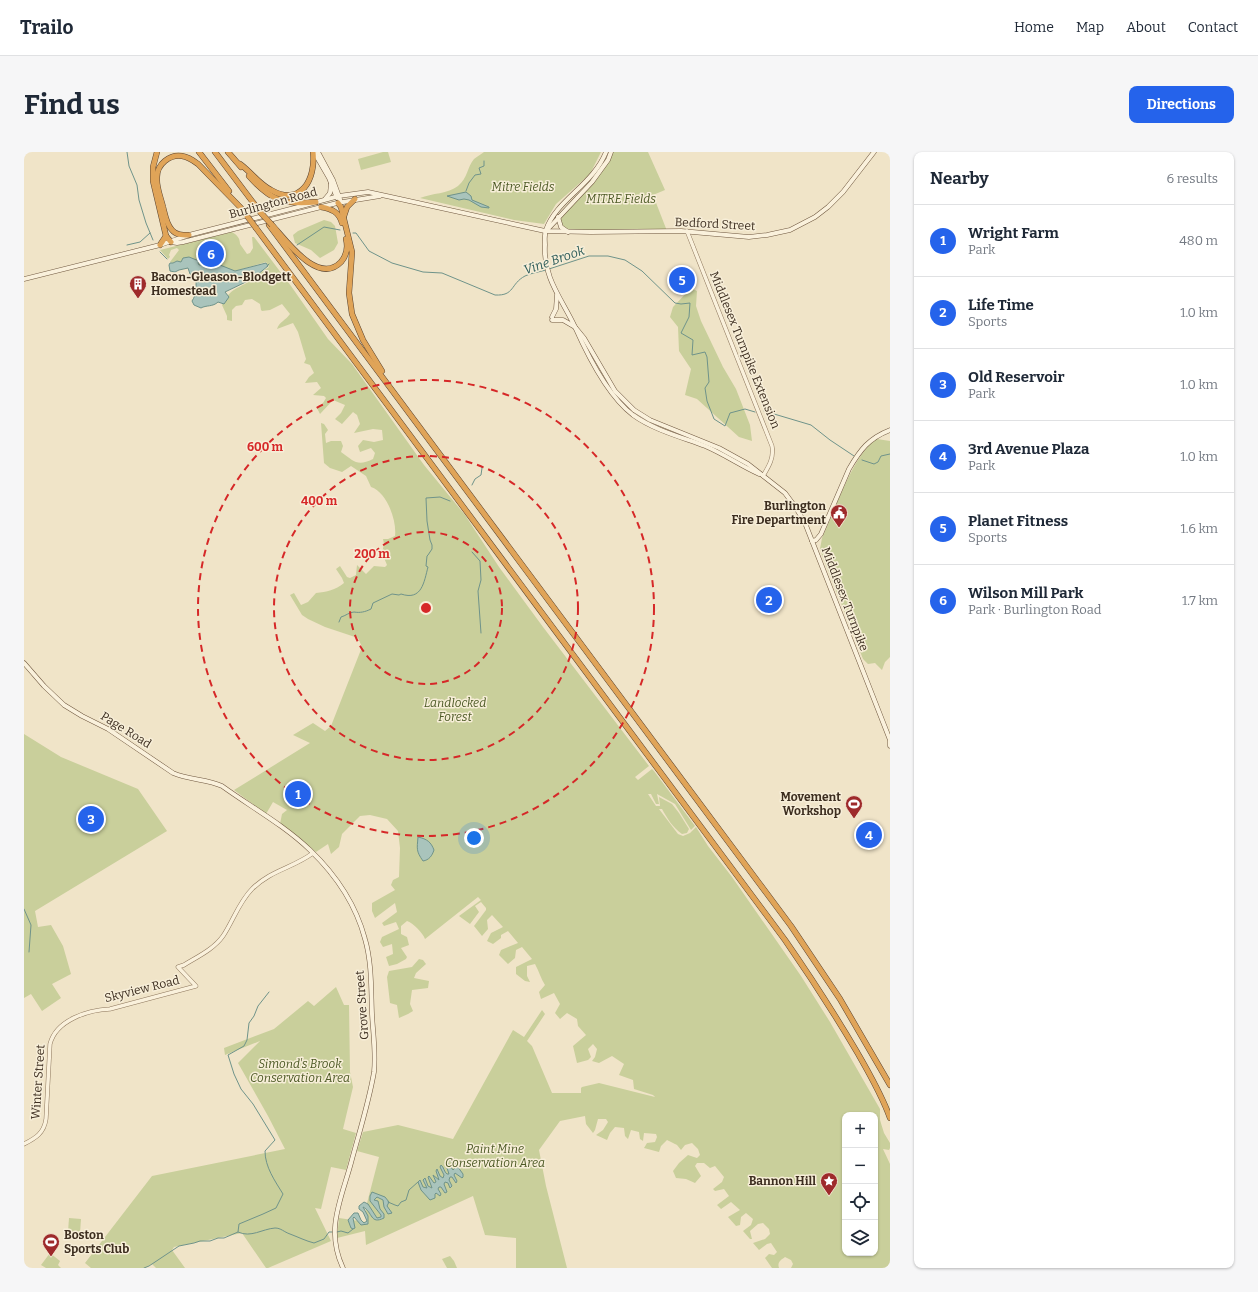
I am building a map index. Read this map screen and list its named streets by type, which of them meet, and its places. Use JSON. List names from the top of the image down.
{
  "streets": {
    "main road": [
      "Burlington Road",
      "Bedford Street",
      "Middlesex Turnpike",
      "Page Road",
      "Grove Street"
    ],
    "street": ["Middlesex Turnpike Extension", "Skyview Road", "Winter Street"]
  },
  "crossings": [
    ["Burlington Road", "Bedford Street"],
    ["Burlington Road", "Middlesex Turnpike"],
    ["Bedford Street", "Middlesex Turnpike Extension"],
    ["Bedford Street", "Middlesex Turnpike"],
    ["Middlesex Turnpike Extension", "Middlesex Turnpike"],
    ["Page Road", "Grove Street"],
    ["Skyview Road", "Grove Street"],
    ["Skyview Road", "Winter Street"]
  ],
  "water": ["Vine Brook"],
  "parks": [
    "Mitre Fields",
    "MITRE Fields",
    "Landlocked Forest",
    "Simond's Brook Conservation Area",
    "Paint Mine Conservation Area"
  ],
  "places": {
    "building": ["Bacon-Gleason-Blodgett Homestead"],
    "public building": ["Burlington Fire Department"],
    "sports": ["Movement Workshop", "Boston Sports Club"],
    "place": ["Bannon Hill"]
  },
  "page": {
    "header": "Trailo",
    "nav": [
      "Home",
      "Map",
      "About",
      "Contact"
    ],
    "buttons": "Directions",
    "title": "Find us",
    "heading": ["Nearby", "6 results"],
    "list": [
      {
        "mark": "1",
        "name": "Wright Farm",
        "note": "Park",
        "value": "480 m"
      },
      {
        "mark": "2",
        "name": "Life Time",
        "note": "Sports",
        "value": "1.0 km"
      },
      {
        "mark": "3",
        "name": "Old Reservoir",
        "note": "Park",
        "value": "1.0 km"
      },
      {
        "mark": "4",
        "name": "3rd Avenue Plaza",
        "note": "Park",
        "value": "1.0 km"
      },
      {
        "mark": "5",
        "name": "Planet Fitness",
        "note": "Sports",
        "value": "1.6 km"
      },
      {
        "mark": "6",
        "name": "Wilson Mill Park",
        "note": "Park · Burlington Road",
        "value": "1.7 km"
      }
    ],
    "pins": [
      "6",
      "5",
      "2",
      "1",
      "3",
      "4"
    ],
    "map_buttons": ["+", "−"]
  },
  "rings": ["600 m", "400 m", "200 m"]
}
